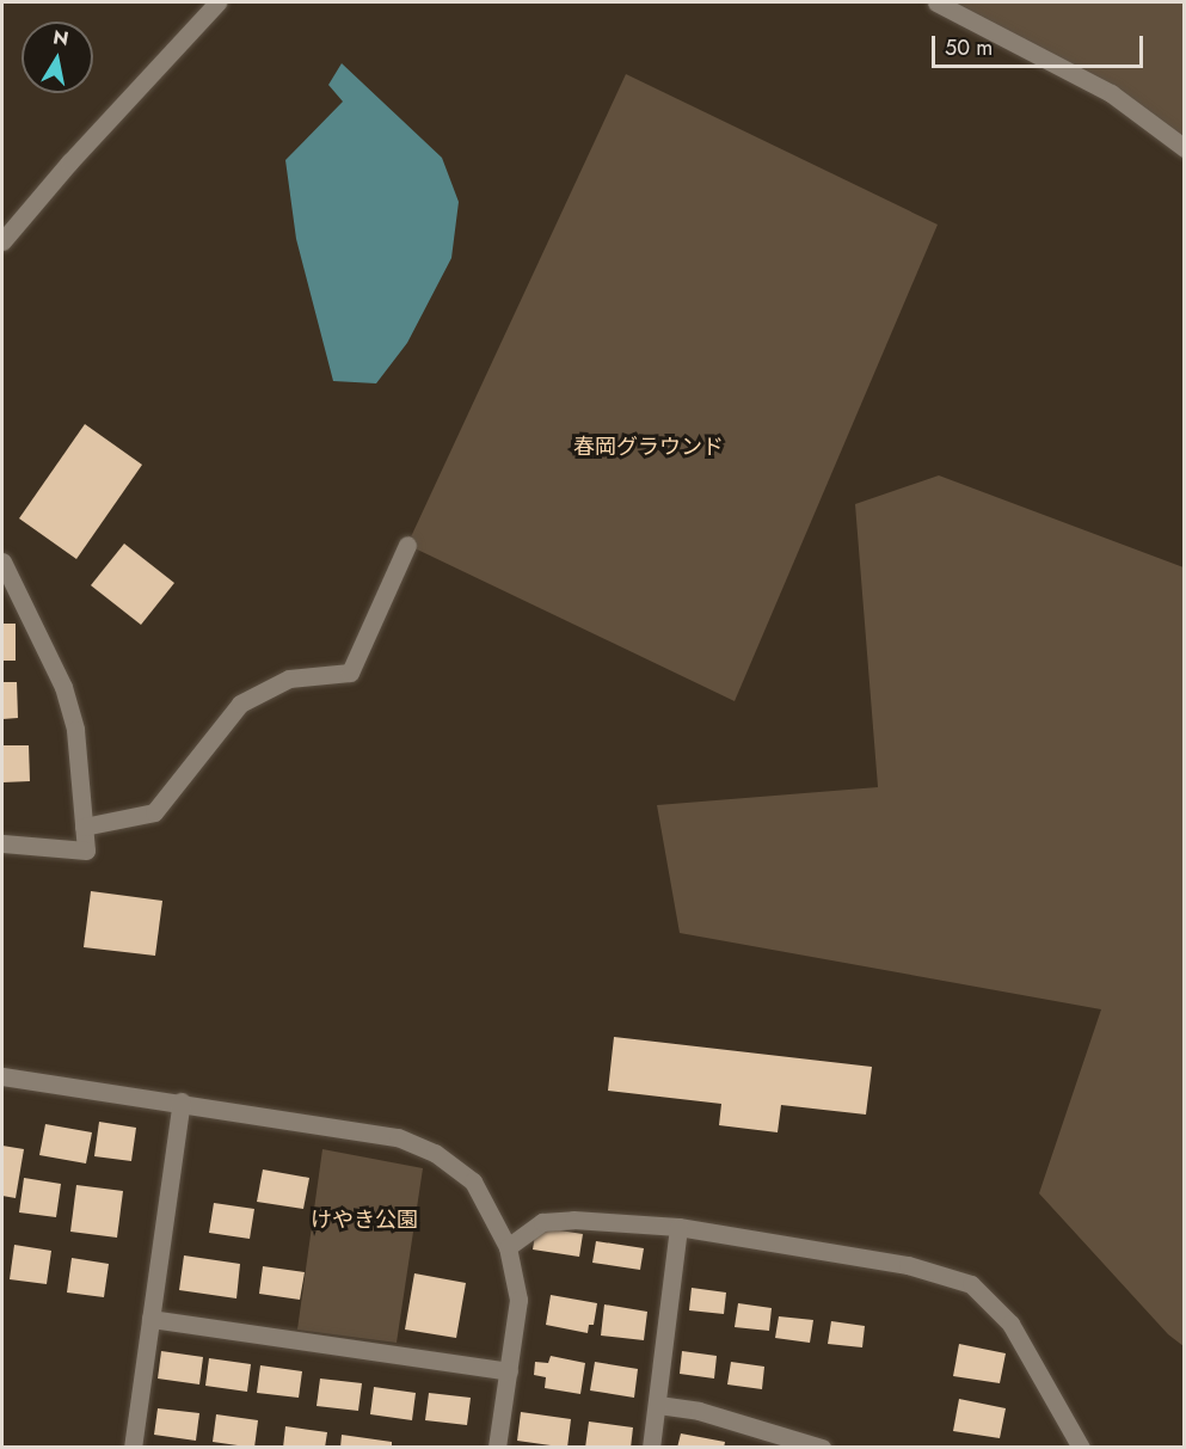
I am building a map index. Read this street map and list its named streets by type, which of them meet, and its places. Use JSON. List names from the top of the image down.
{
  "parks": ["春岡グラウンド", "けやき公園"],
  "scale_bar": "50 m",
  "north": "top"
}
